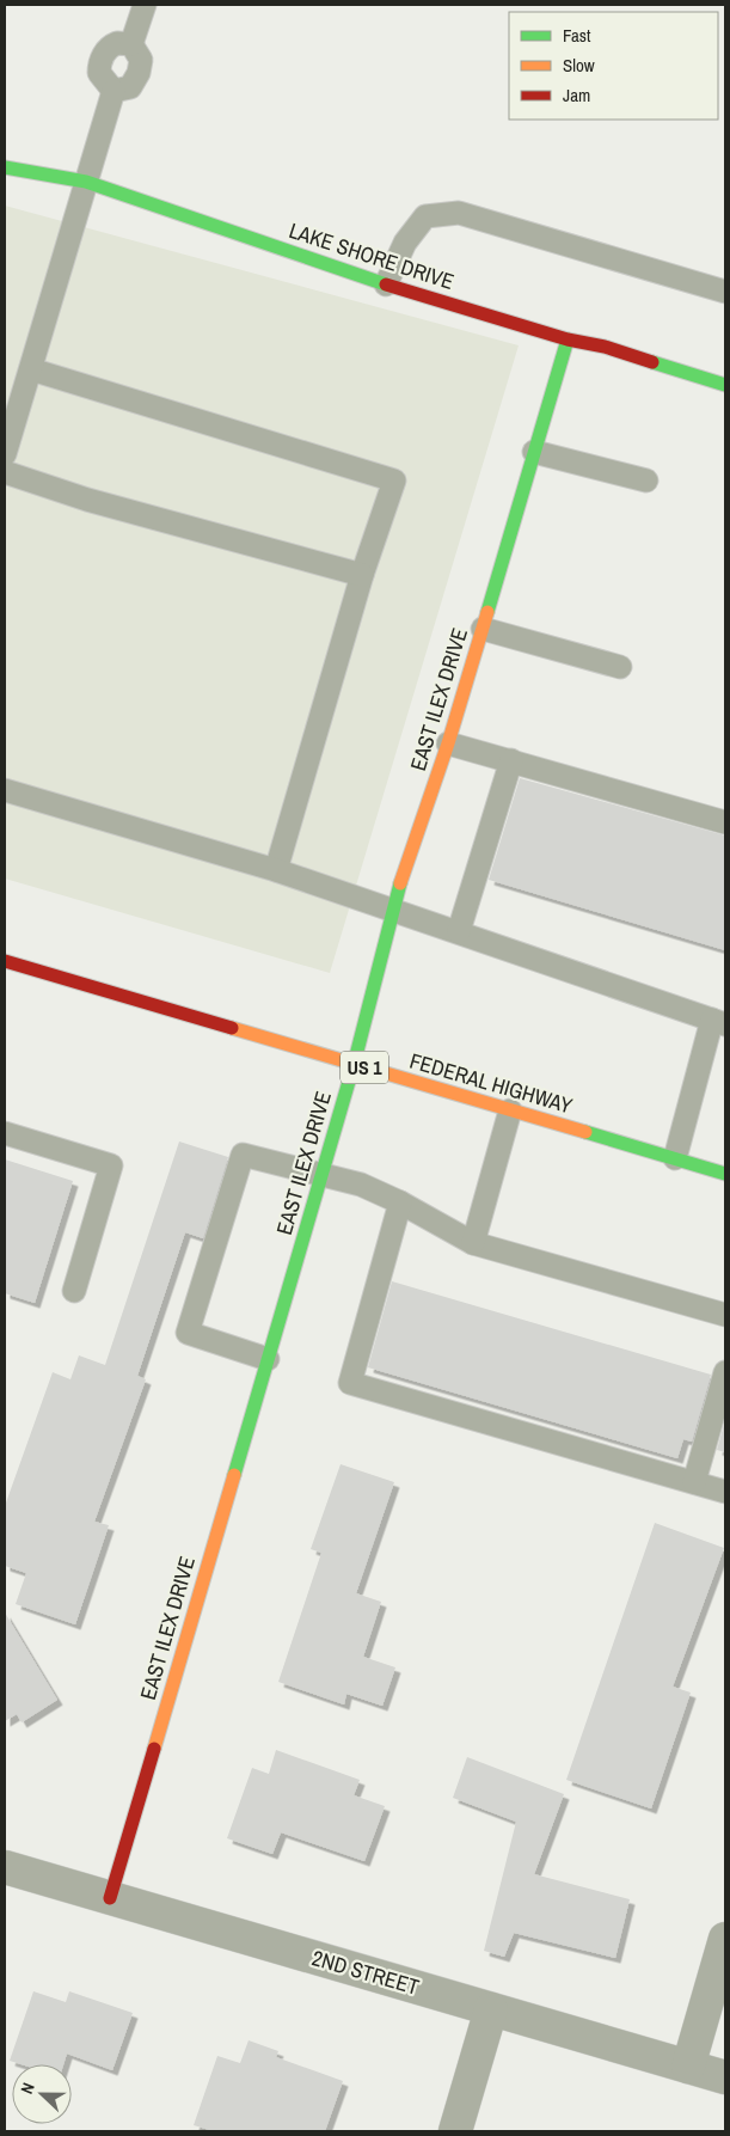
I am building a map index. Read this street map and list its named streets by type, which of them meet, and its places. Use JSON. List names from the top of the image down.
{
  "streets": {
    "street": [
      "LAKE SHORE DRIVE",
      "EAST ILEX DRIVE",
      "US 1",
      "FEDERAL HIGHWAY",
      "2ND STREET"
    ]
  },
  "crossings": [
    ["LAKE SHORE DRIVE", "EAST ILEX DRIVE"],
    ["EAST ILEX DRIVE", "FEDERAL HIGHWAY"],
    ["EAST ILEX DRIVE", "2ND STREET"]
  ],
  "legend": ["Fast", "Slow", "Jam"],
  "north": "left"
}
